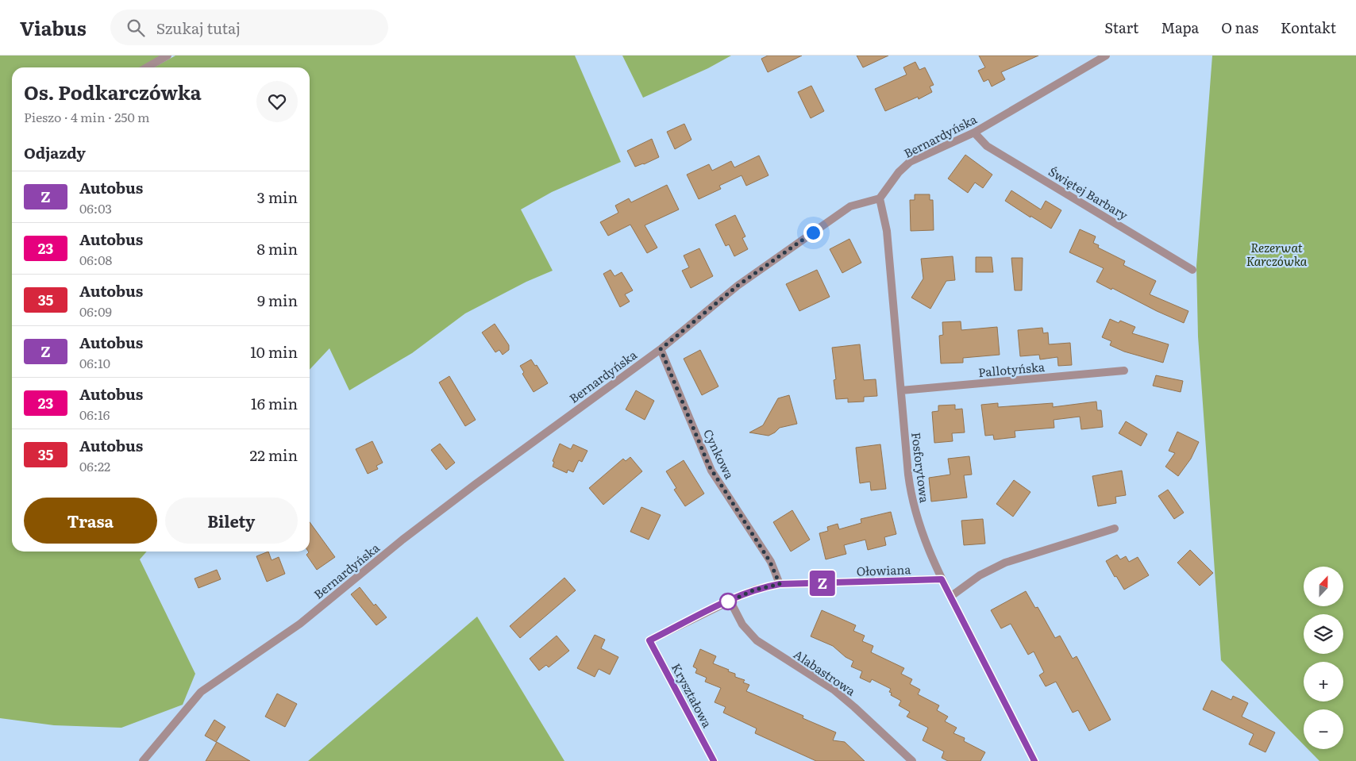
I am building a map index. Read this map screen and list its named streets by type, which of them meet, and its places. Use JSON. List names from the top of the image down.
{
  "streets": {
    "street": [
      "Bernardyńska",
      "Świętej Barbary",
      "Pallotyńska",
      "Cynkowa",
      "Fosforytowa",
      "Ołowiana",
      "Alabastrowa",
      "Kryształowa"
    ]
  },
  "crossings": [
    ["Bernardyńska", "Świętej Barbary"],
    ["Bernardyńska", "Cynkowa"],
    ["Bernardyńska", "Fosforytowa"],
    ["Pallotyńska", "Fosforytowa"],
    ["Cynkowa", "Ołowiana"],
    ["Fosforytowa", "Ołowiana"],
    ["Ołowiana", "Alabastrowa"],
    ["Ołowiana", "Kryształowa"]
  ],
  "parks": ["Rezerwat Karczówka"],
  "lines": ["bus line Z"],
  "north": "top",
  "page": {
    "header": "Viabus",
    "search": "Szukaj tutaj",
    "nav": [
      "Start",
      "Mapa",
      "O nas",
      "Kontakt"
    ],
    "on_map": "Z",
    "heading": [
      ["Os. Podkarczówka", "Pieszo · 4 min · 250 m"],
      "Odjazdy"
    ],
    "list": [
      {
        "mark": "Z",
        "name": "Autobus",
        "note": "06:03",
        "value": "3 min"
      },
      {
        "mark": "23",
        "name": "Autobus",
        "note": "06:08",
        "value": "8 min"
      },
      {
        "mark": "35",
        "name": "Autobus",
        "note": "06:09",
        "value": "9 min"
      },
      {
        "mark": "Z",
        "name": "Autobus",
        "note": "06:10",
        "value": "10 min"
      },
      {
        "mark": "23",
        "name": "Autobus",
        "note": "06:16",
        "value": "16 min"
      },
      {
        "mark": "35",
        "name": "Autobus",
        "note": "06:22",
        "value": "22 min"
      }
    ],
    "buttons": ["Trasa", "Bilety"],
    "map_buttons": ["+", "−"]
  }
}
